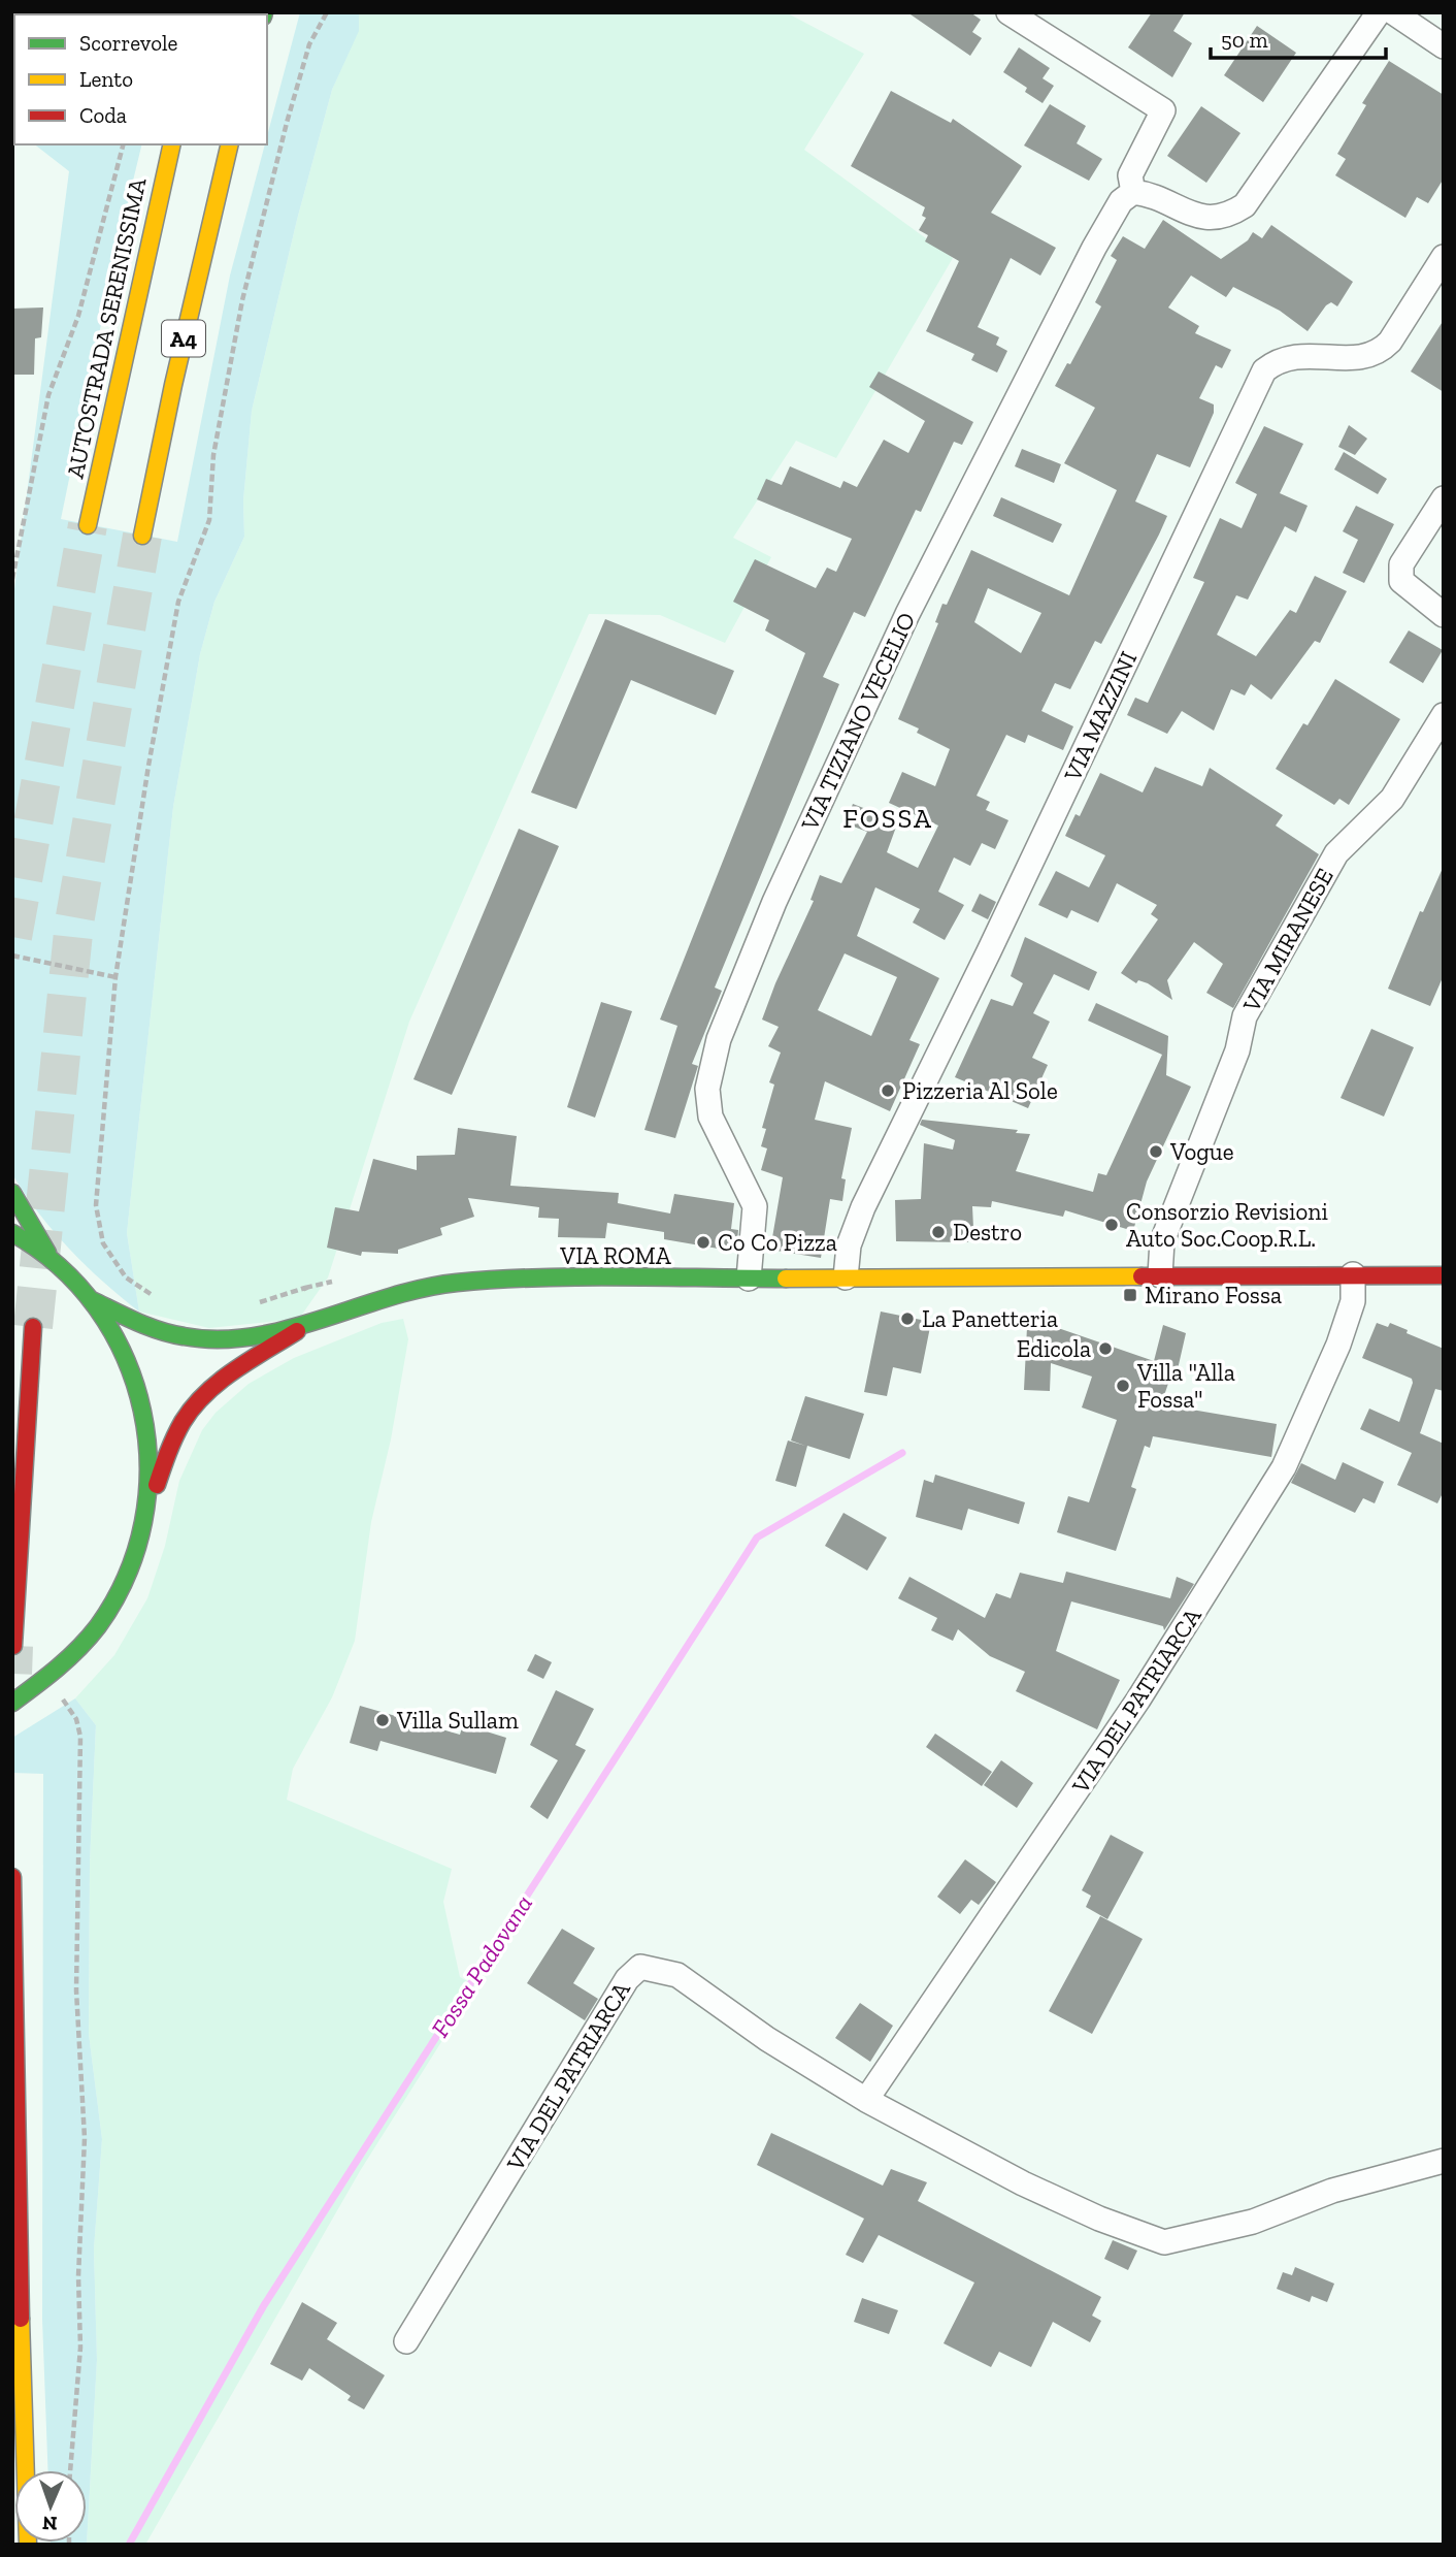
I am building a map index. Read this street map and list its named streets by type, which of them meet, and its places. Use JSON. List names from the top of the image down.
{
  "streets": {
    "main road": ["AUTOSTRADA SERENISSIMA", "A4", "VIA ROMA"],
    "street": [
      "VIA MAZZINI",
      "VIA TIZIANO VECELIO",
      "VIA MIRANESE",
      "VIA DEL PATRIARCA"
    ]
  },
  "crossings": [
    ["VIA MAZZINI", "VIA ROMA"],
    ["VIA TIZIANO VECELIO", "VIA ROMA"],
    ["VIA MIRANESE", "VIA ROMA"]
  ],
  "districts": ["FOSSA"],
  "water": ["Fossa Padovana"],
  "places": {
    "other": [
      "Pizzeria Al Sole",
      "Vogue",
      "Consorzio Revisioni Auto Soc.Coop.R.L.",
      "Destro",
      "Co Co Pizza",
      "La Panetteria",
      "Edicola",
      "Villa \"Alla Fossa\"",
      "Villa Sullam"
    ],
    "transit": ["Mirano Fossa"]
  },
  "legend": ["Scorrevole", "Lento", "Coda"],
  "scale_bar": "50 m",
  "north": "bottom"
}
